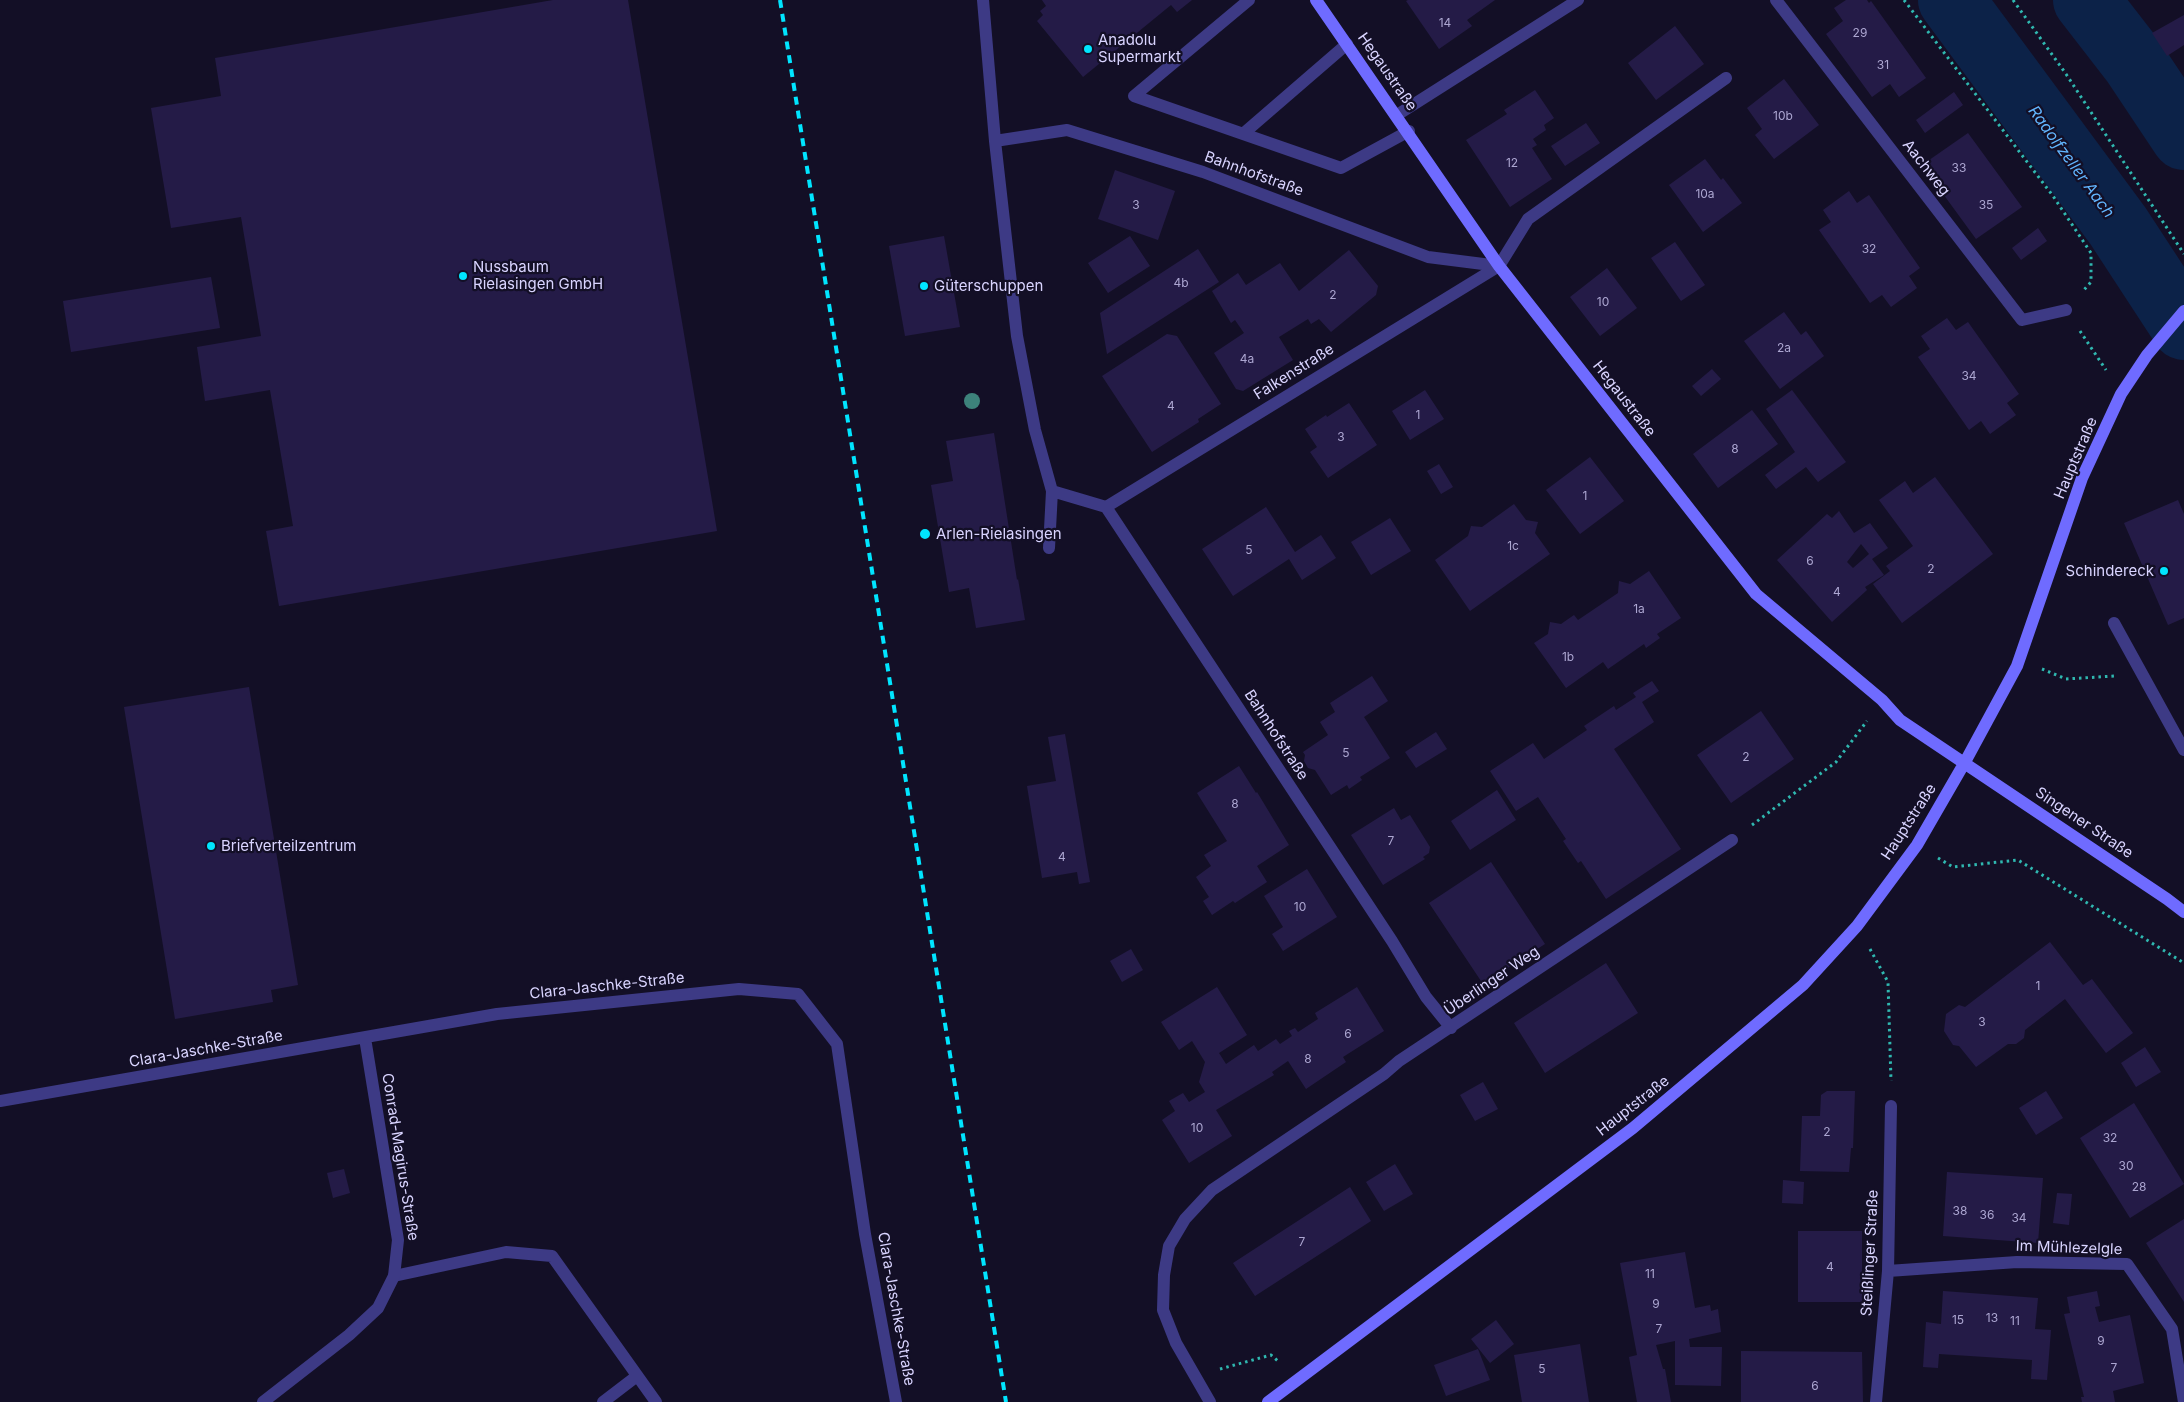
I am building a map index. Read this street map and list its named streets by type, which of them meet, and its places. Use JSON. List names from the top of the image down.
{
  "streets": {
    "main road": ["Hegaustraße", "Hauptstraße", "Singener Straße"],
    "street": [
      "Aachweg",
      "Bahnhofstraße",
      "Falkenstraße",
      "Überlinger Weg",
      "Clara-Jaschke-Straße",
      "Conrad-Magirus-Straße",
      "Im Mühlezelgle",
      "Steißlinger Straße"
    ]
  },
  "crossings": [
    ["Hegaustraße", "Bahnhofstraße"],
    ["Hegaustraße", "Falkenstraße"],
    ["Hegaustraße", "Hauptstraße"],
    ["Hegaustraße", "Singener Straße"],
    ["Bahnhofstraße", "Falkenstraße"],
    ["Bahnhofstraße", "Überlinger Weg"],
    ["Hauptstraße", "Singener Straße"],
    ["Clara-Jaschke-Straße", "Conrad-Magirus-Straße"],
    ["Im Mühlezelgle", "Steißlinger Straße"]
  ],
  "water": ["Radolfzeller Aach"],
  "places": [
    "Anadolu Supermarkt",
    "Nussbaum Rielasingen GmbH",
    "Güterschuppen",
    "Arlen-Rielasingen",
    "Schindereck",
    "Briefverteilzentrum"
  ],
  "house_numbers": [
    "14",
    "29",
    "31",
    "10b",
    "12",
    "33",
    "10a",
    "3",
    "35",
    "32",
    "4b",
    "2",
    "10",
    "2a",
    "4a",
    "34",
    "4",
    "1",
    "3",
    "8",
    "1",
    "1c",
    "5",
    "6",
    "2",
    "4",
    "1a",
    "1b",
    "5",
    "2",
    "8",
    "7",
    "4",
    "10",
    "1",
    "3",
    "6",
    "8",
    "10",
    "2",
    "32",
    "30",
    "28",
    "38",
    "36",
    "34",
    "7",
    "4",
    "11",
    "9",
    "13",
    "15",
    "11",
    "7",
    "9",
    "7",
    "5",
    "6"
  ]
}
